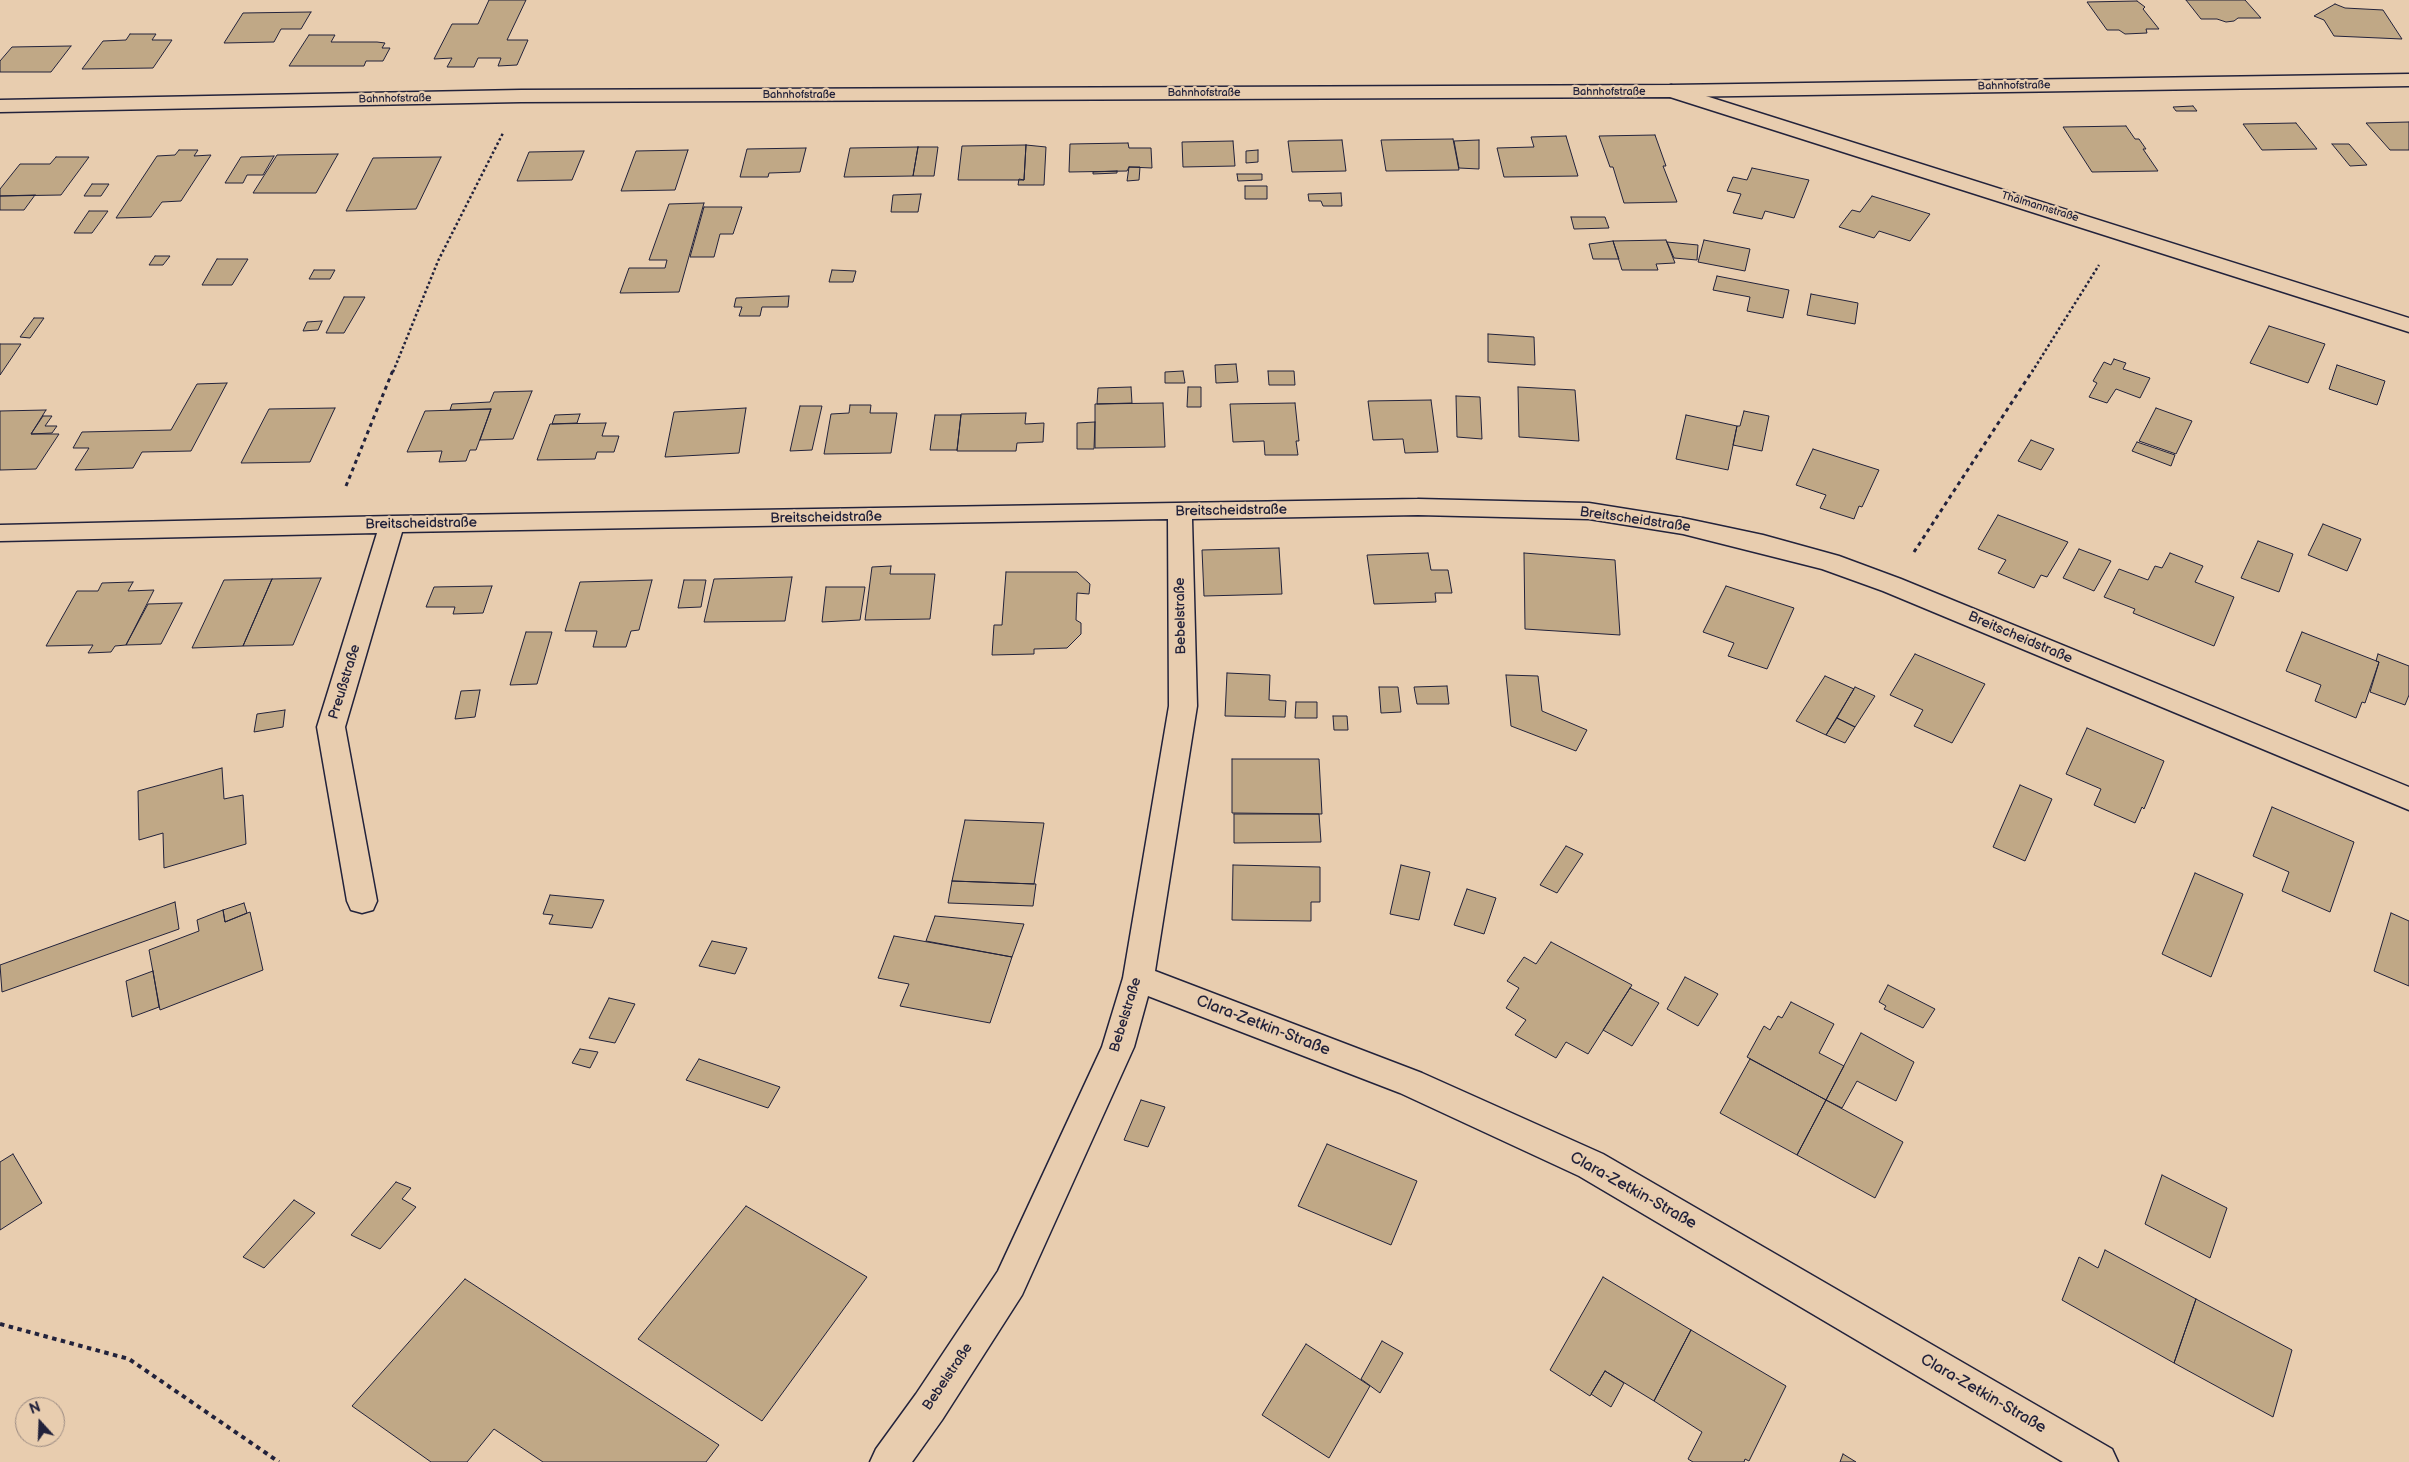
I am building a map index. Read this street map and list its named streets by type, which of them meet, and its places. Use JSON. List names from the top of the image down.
{
  "streets": {
    "street": [
      "Bahnhofstraße",
      "Thälmannstraße",
      "Breitscheidstraße",
      "Bebelstraße",
      "Preußstraße",
      "Clara-Zetkin-Straße"
    ]
  },
  "crossings": [
    ["Bahnhofstraße", "Thälmannstraße"],
    ["Breitscheidstraße", "Bebelstraße"],
    ["Breitscheidstraße", "Preußstraße"],
    ["Bebelstraße", "Clara-Zetkin-Straße"]
  ],
  "north": "top"
}
